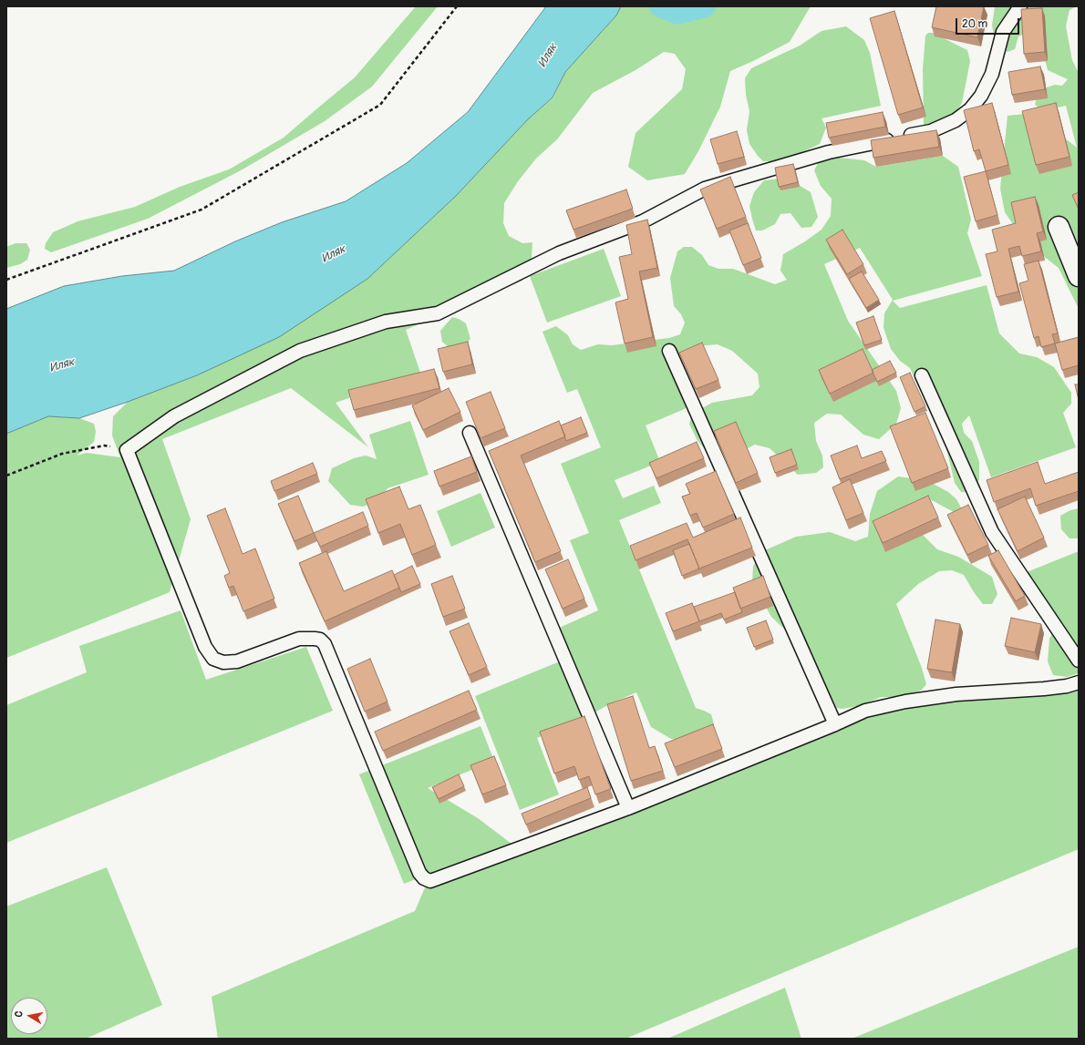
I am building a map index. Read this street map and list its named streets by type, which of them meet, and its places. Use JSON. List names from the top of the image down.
{
  "water": ["Иляк"],
  "scale_bar": "20 m",
  "north": "left"
}
